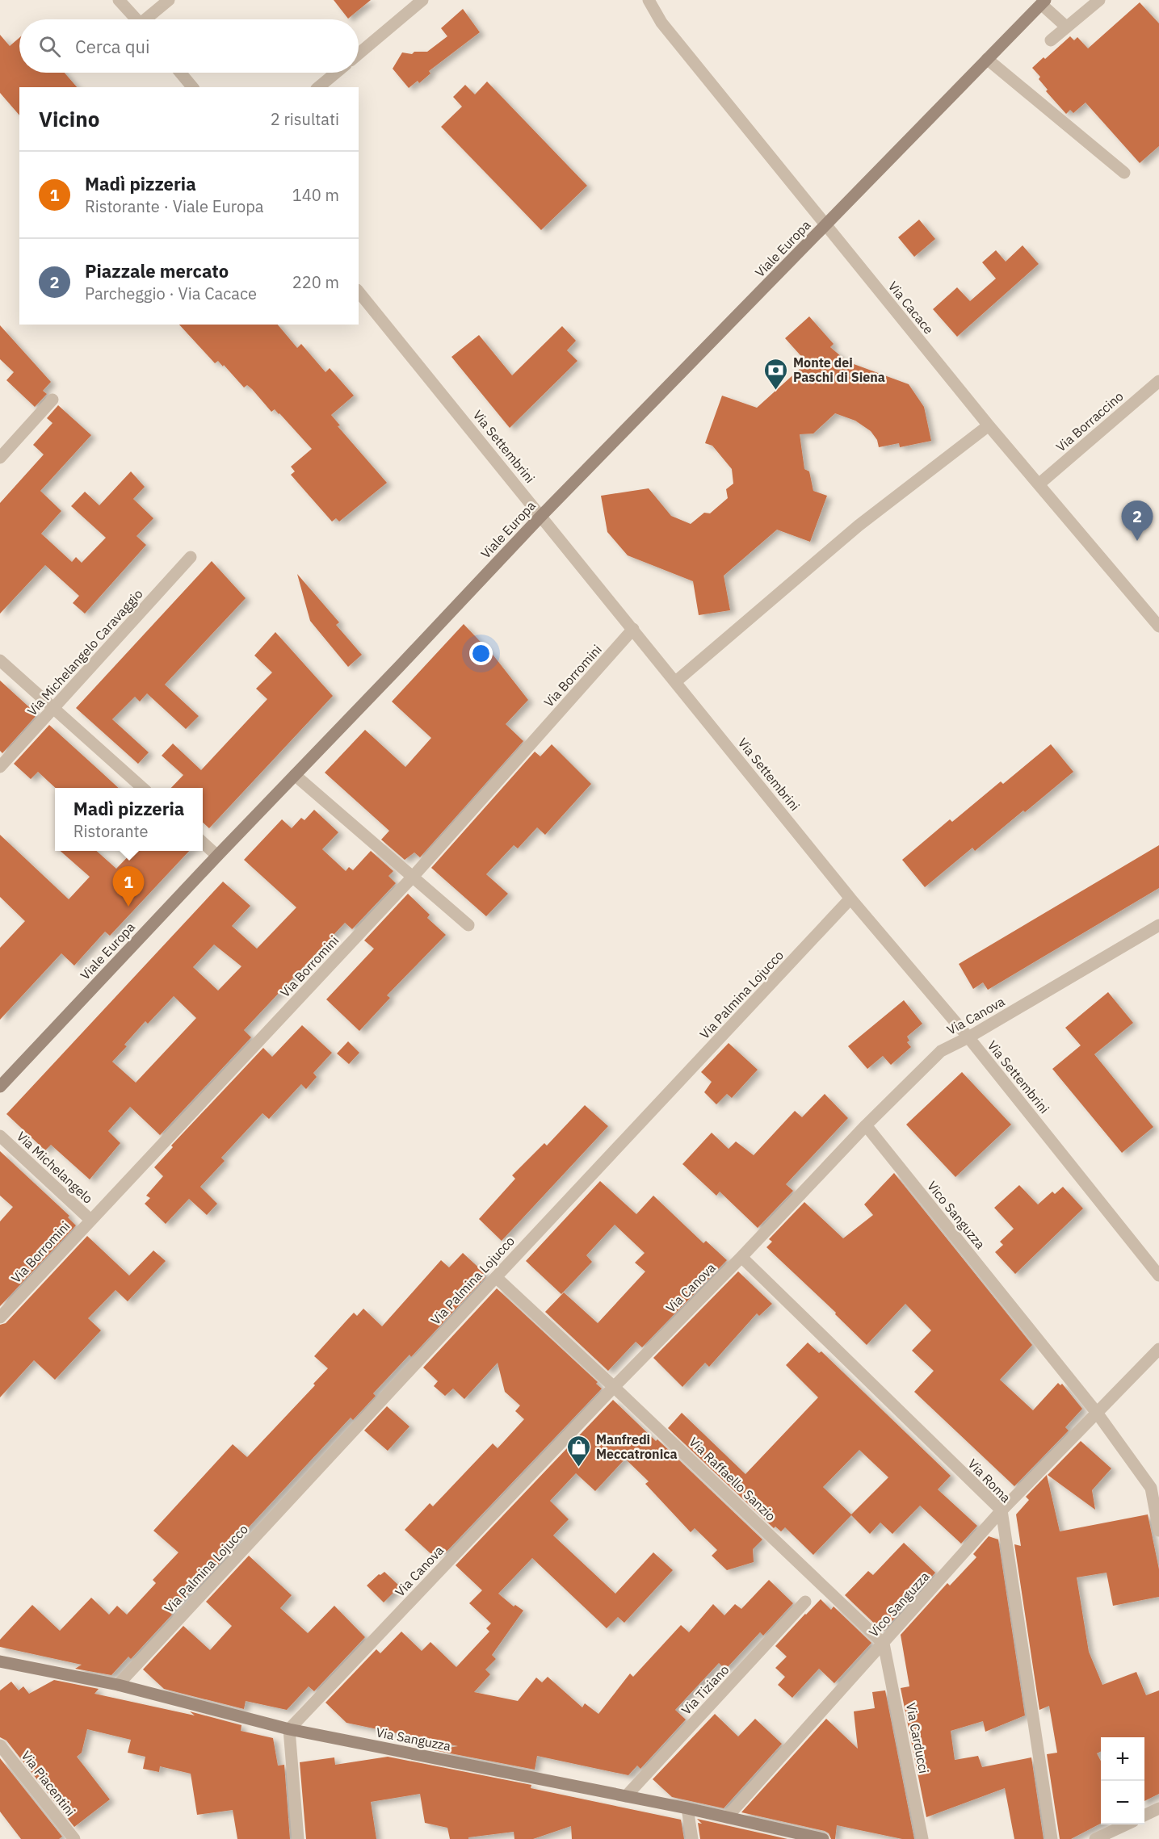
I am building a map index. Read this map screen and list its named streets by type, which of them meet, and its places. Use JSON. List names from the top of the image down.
{
  "streets": {
    "street": [
      "Viale Europa",
      "Via Cacace",
      "Via Borraccino",
      "Via Settembrini",
      "Via Michelangelo Caravaggio",
      "Via Borromini",
      "Via Palmina Lojucco",
      "Via Canova",
      "Via Michelangelo",
      "Vico Sanguzza",
      "Via Raffaello Sanzio",
      "Via Roma",
      "Via Tiziano",
      "Via Carducci",
      "Via Sanguzza",
      "Via Piacentini"
    ]
  },
  "crossings": [
    ["Viale Europa", "Via Cacace"],
    ["Viale Europa", "Via Settembrini"],
    ["Via Cacace", "Via Borraccino"],
    ["Via Settembrini", "Via Borromini"],
    ["Via Settembrini", "Via Palmina Lojucco"],
    ["Via Settembrini", "Via Canova"],
    ["Via Borromini", "Via Michelangelo"],
    ["Via Palmina Lojucco", "Via Raffaello Sanzio"],
    ["Via Palmina Lojucco", "Via Sanguzza"],
    ["Via Canova", "Vico Sanguzza"],
    ["Via Canova", "Via Raffaello Sanzio"],
    ["Via Canova", "Via Roma"],
    ["Via Canova", "Via Sanguzza"],
    ["Vico Sanguzza", "Via Raffaello Sanzio"],
    ["Vico Sanguzza", "Via Roma"],
    ["Vico Sanguzza", "Via Carducci"],
    ["Vico Sanguzza", "Via Sanguzza"],
    ["Via Raffaello Sanzio", "Via Carducci"],
    ["Via Tiziano", "Via Sanguzza"]
  ],
  "places": {
    "bank": ["Monte dei Paschi di Siena"],
    "shop": ["Manfredi Meccatronica"]
  },
  "page": {
    "search": "Cerca qui",
    "heading": ["Vicino", "2 risultati"],
    "list": [
      {
        "mark": "1",
        "name": "Madì pizzeria",
        "note": "Ristorante · Viale Europa",
        "value": "140 m"
      },
      {
        "mark": "2",
        "name": "Piazzale mercato",
        "note": "Parcheggio · Via Cacace",
        "value": "220 m"
      }
    ],
    "pins": ["2", "1"],
    "popup": ["Madì pizzeria", "Ristorante"],
    "map_buttons": ["+", "−"]
  }
}
